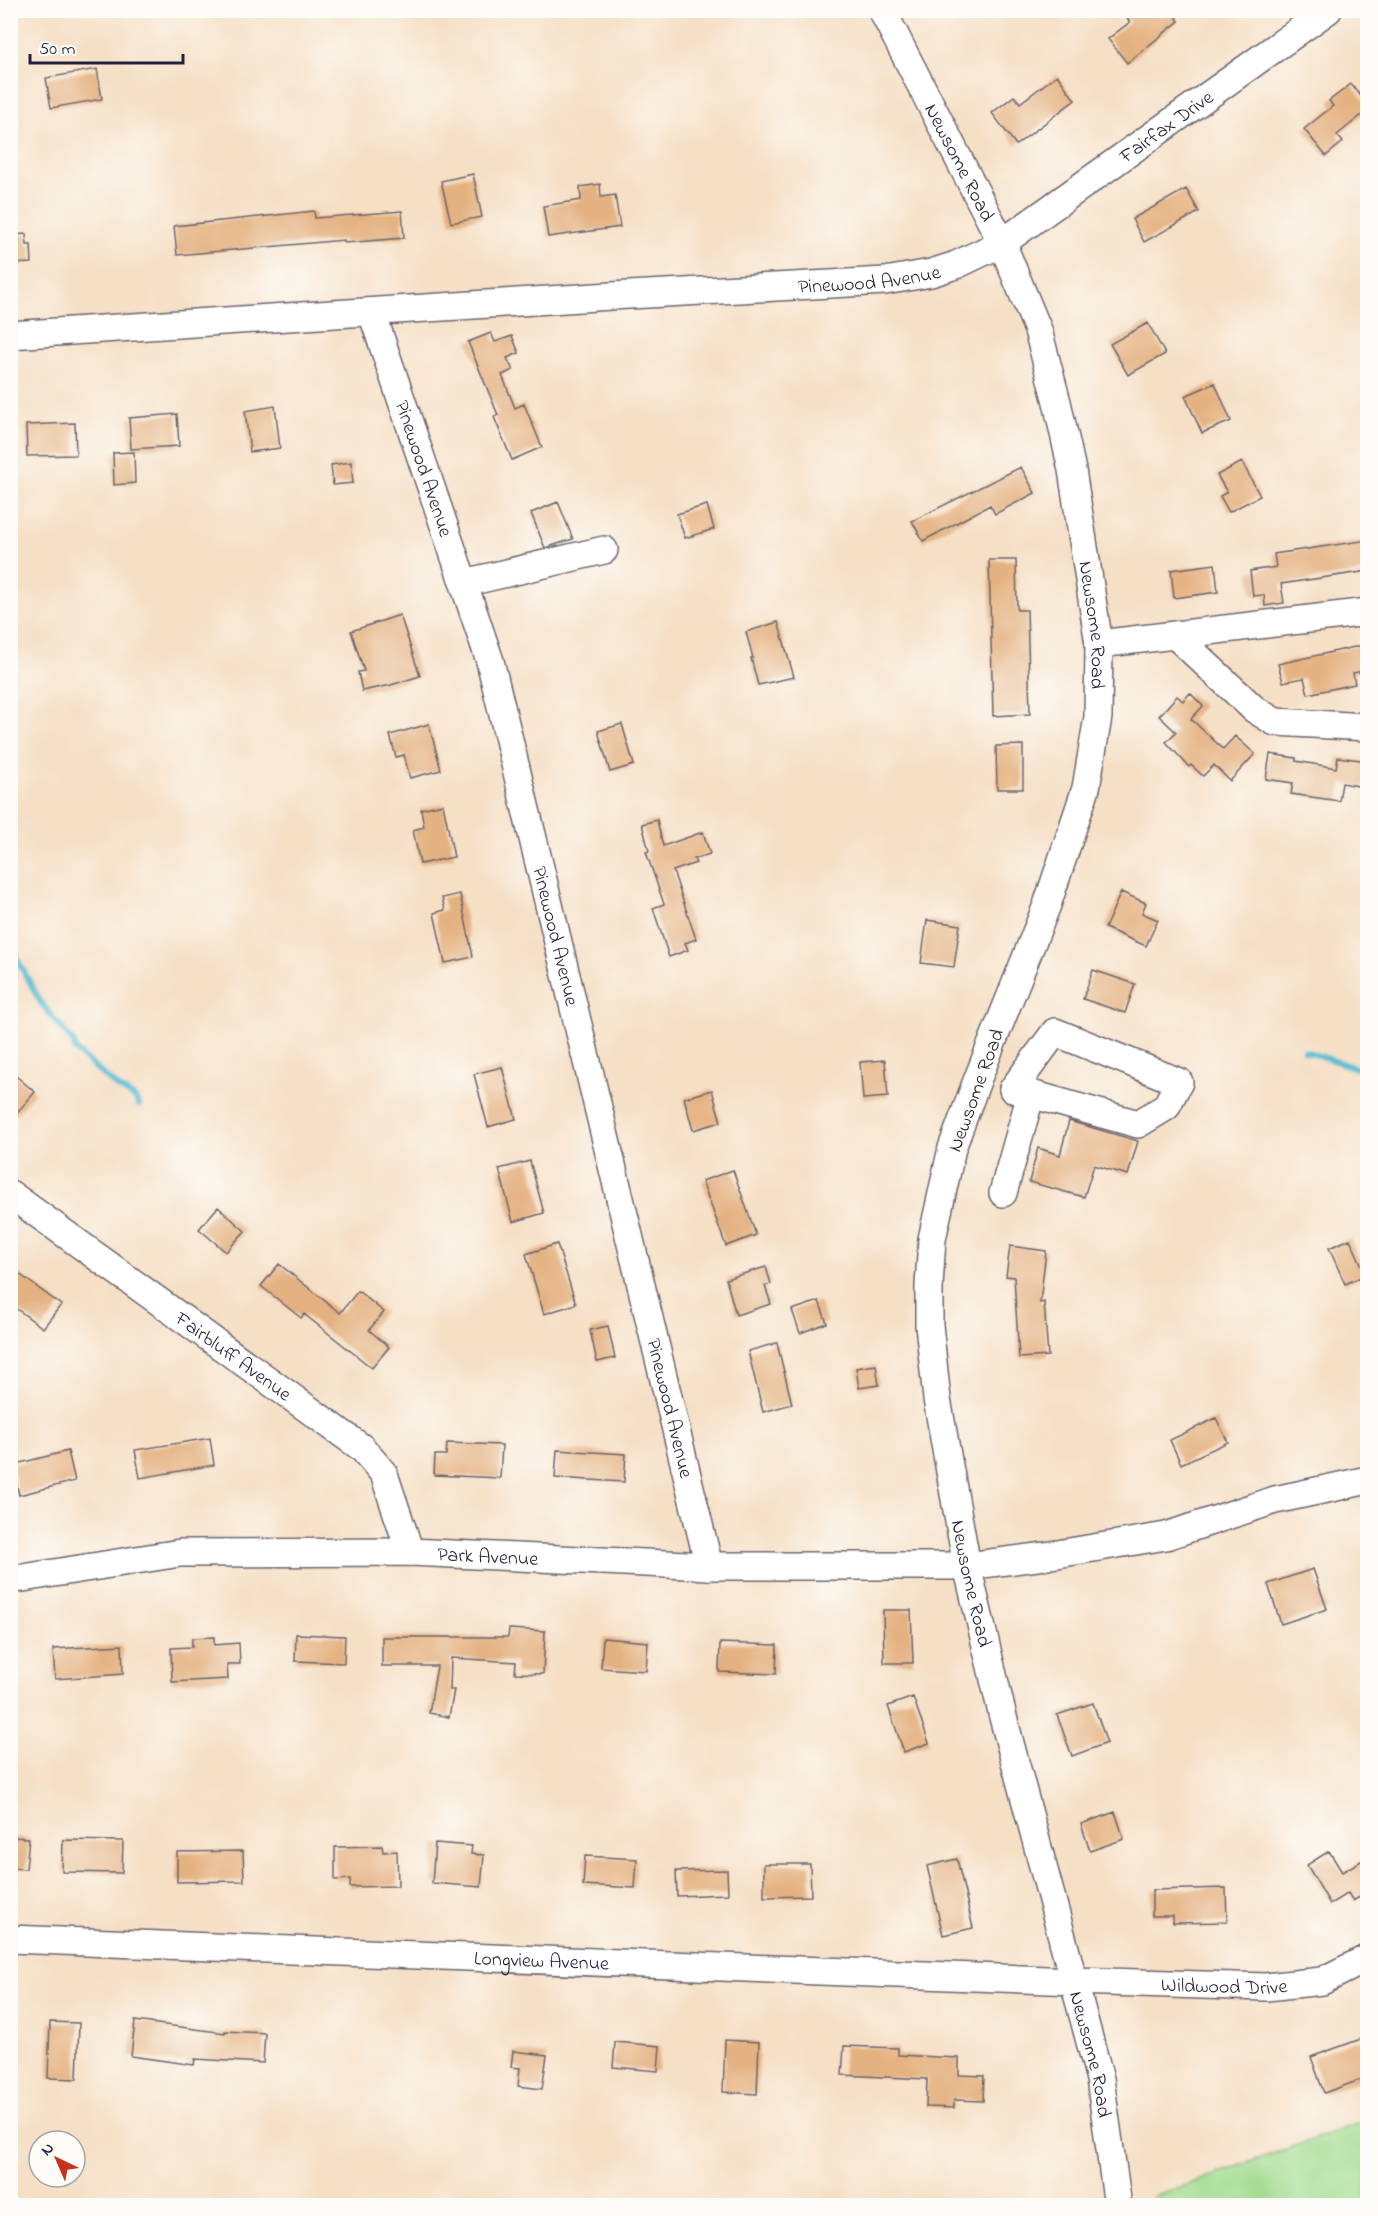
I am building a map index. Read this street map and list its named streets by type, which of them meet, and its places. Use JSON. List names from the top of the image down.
{
  "streets": {
    "street": [
      "Fairfax Drive",
      "Newsome Road",
      "Pinewood Avenue",
      "Fairbluff Avenue",
      "Park Avenue",
      "Longview Avenue",
      "Wildwood Drive"
    ]
  },
  "crossings": [
    ["Fairfax Drive", "Newsome Road"],
    ["Fairfax Drive", "Pinewood Avenue"],
    ["Newsome Road", "Pinewood Avenue"],
    ["Newsome Road", "Park Avenue"],
    ["Newsome Road", "Longview Avenue"],
    ["Newsome Road", "Wildwood Drive"],
    ["Pinewood Avenue", "Park Avenue"],
    ["Fairbluff Avenue", "Park Avenue"],
    ["Longview Avenue", "Wildwood Drive"]
  ],
  "scale_bar": "50 m",
  "north": "top left"
}
